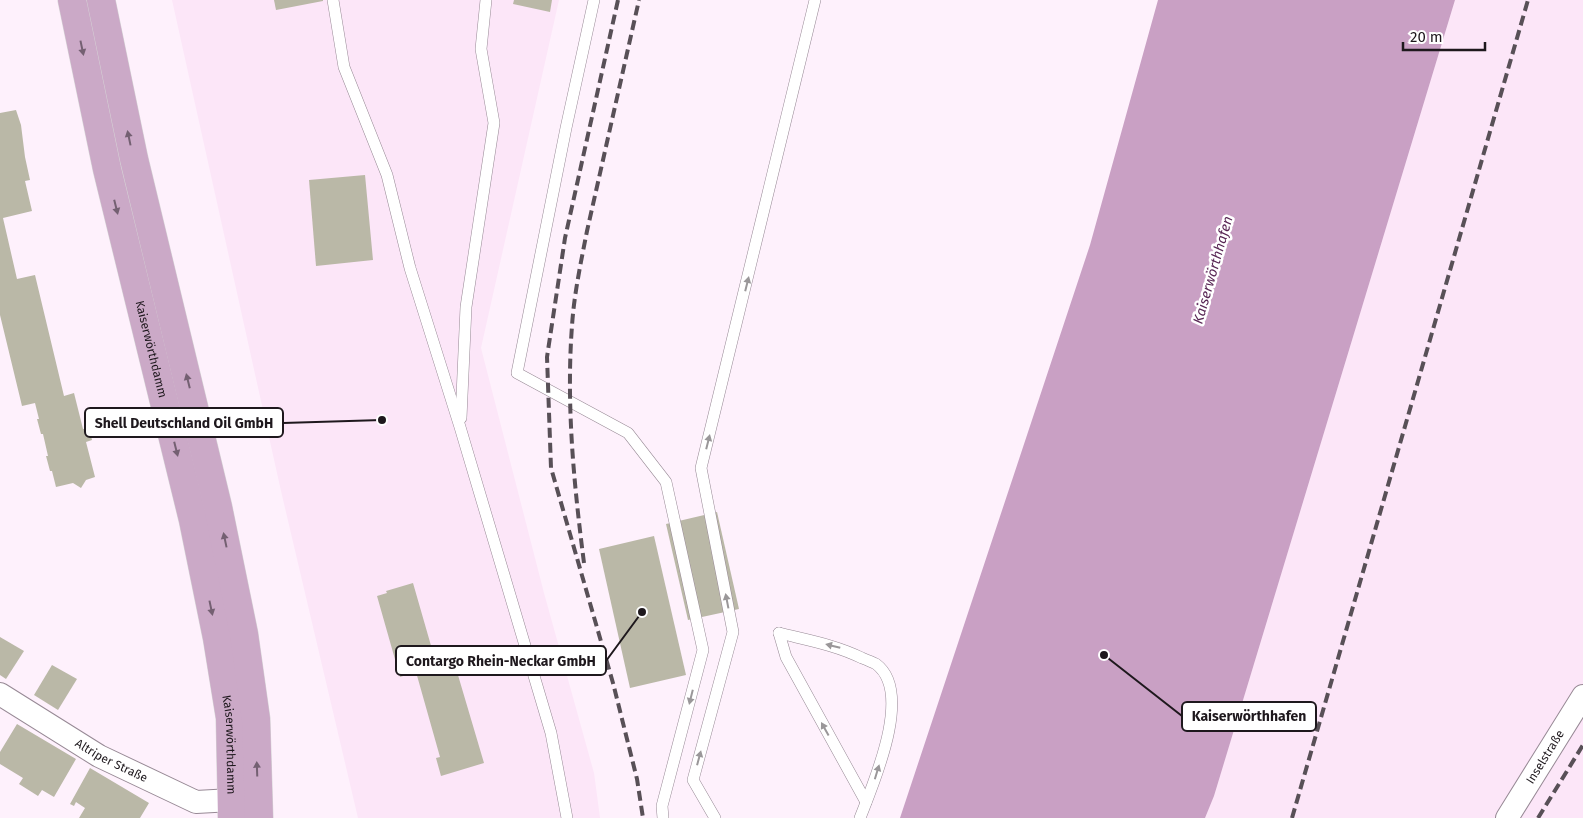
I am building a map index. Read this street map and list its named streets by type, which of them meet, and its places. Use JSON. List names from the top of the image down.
{
  "streets": {
    "main road": ["Kaiserwörthdamm"],
    "street": ["Inselstraße", "Altriper Straße"]
  },
  "crossings": [
    ["Kaiserwörthdamm", "Altriper Straße"]
  ],
  "water": ["Kaiserwörthhafen"],
  "places": ["Shell Deutschland Oil GmbH", "Contargo Rhein-Neckar GmbH", "Kaiserwörthhafen"],
  "scale_bar": "20 m"
}
